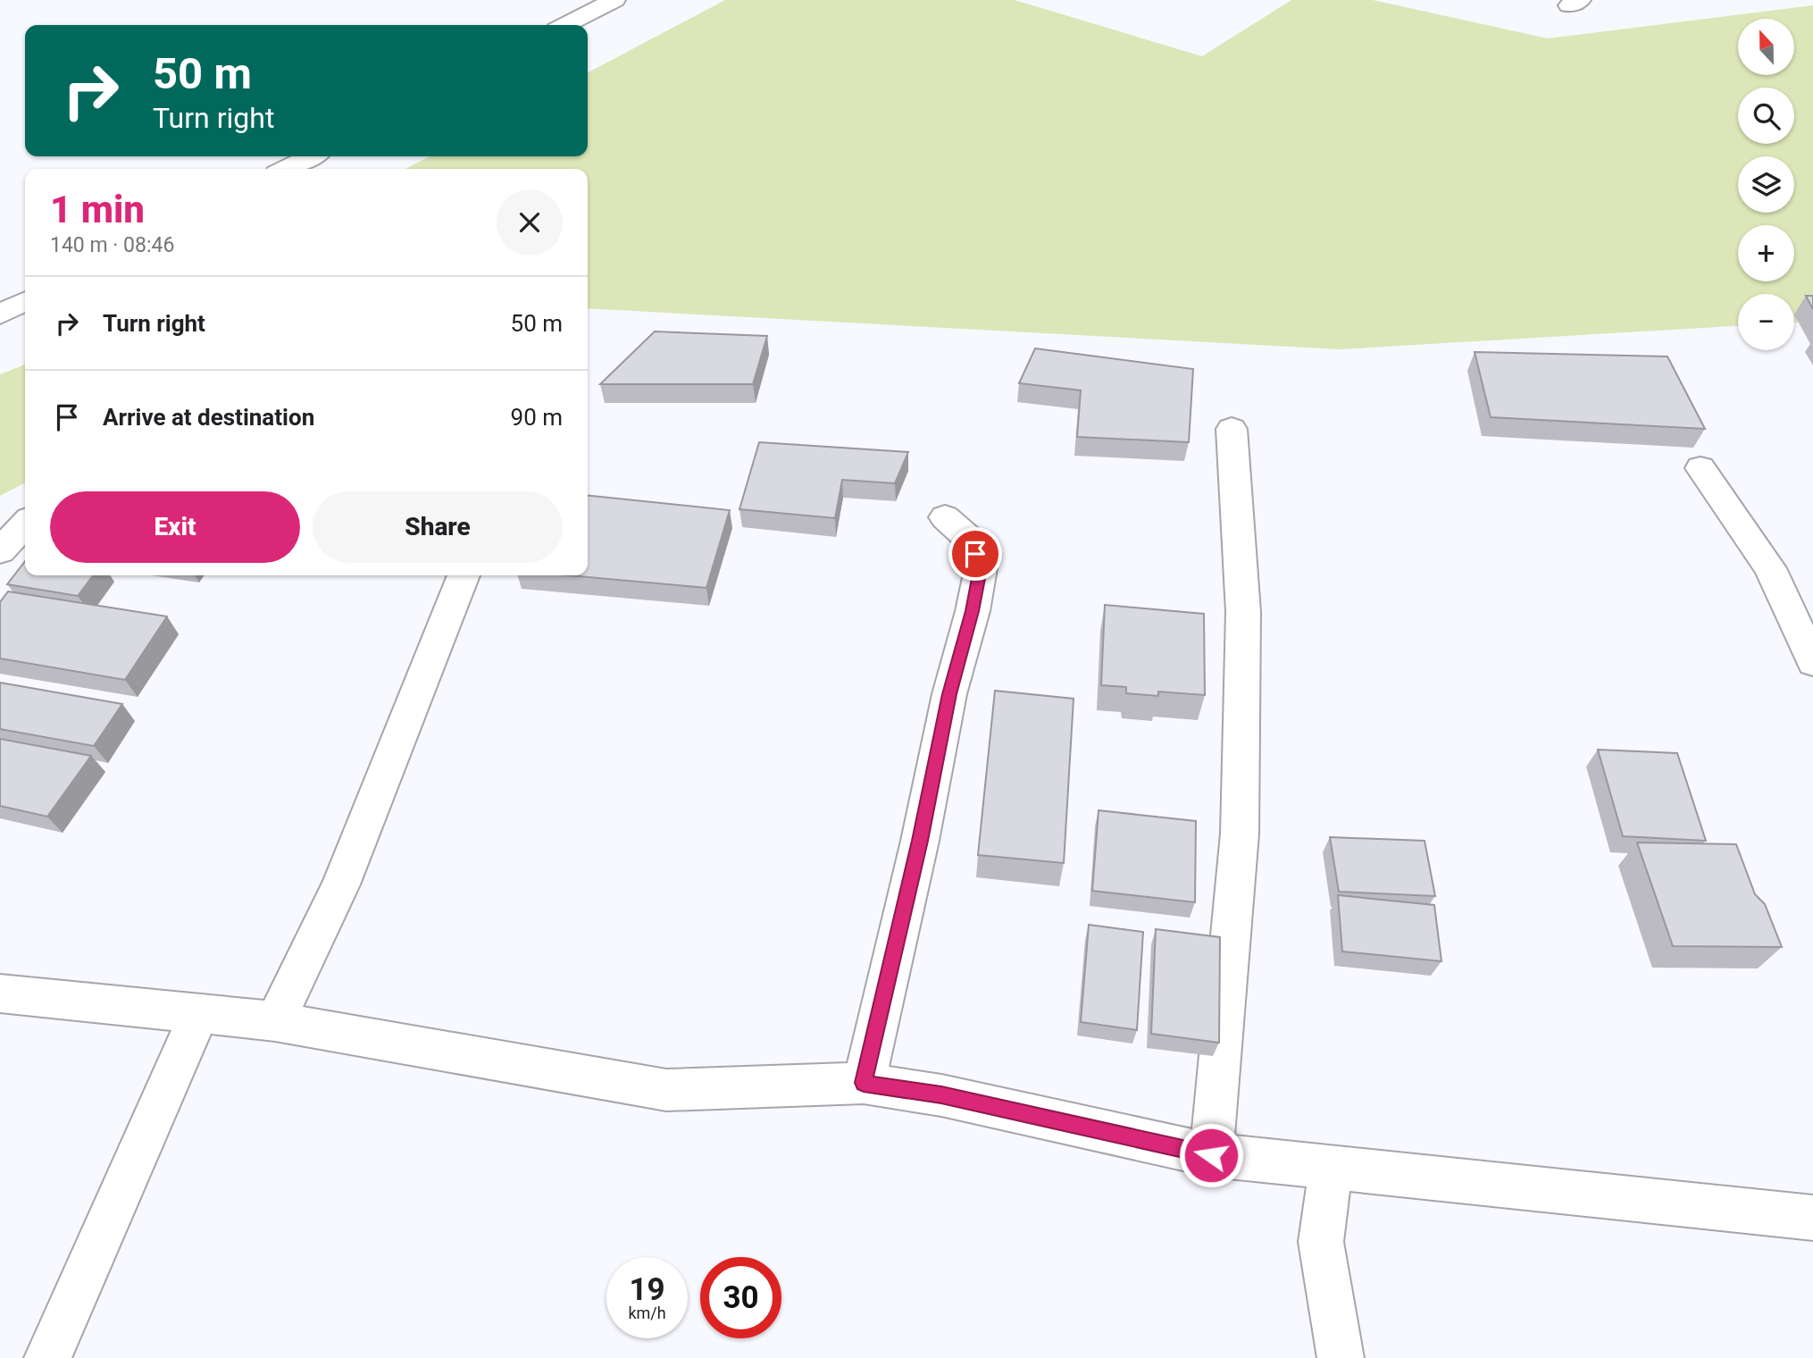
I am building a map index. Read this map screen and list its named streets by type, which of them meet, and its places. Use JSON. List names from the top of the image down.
{
  "north": "top",
  "page": {
    "map_buttons": ["+", "−"],
    "turn": ["50 m", "Turn right"],
    "heading": ["1 min", "140 m · 08:46"],
    "list": [
      {
        "name": "Turn right",
        "value": "50 m"
      },
      {
        "name": "Arrive at destination",
        "value": "90 m"
      }
    ],
    "buttons": ["Exit", "Share"],
    "speed": "19 km/h",
    "limit": "30"
  }
}
